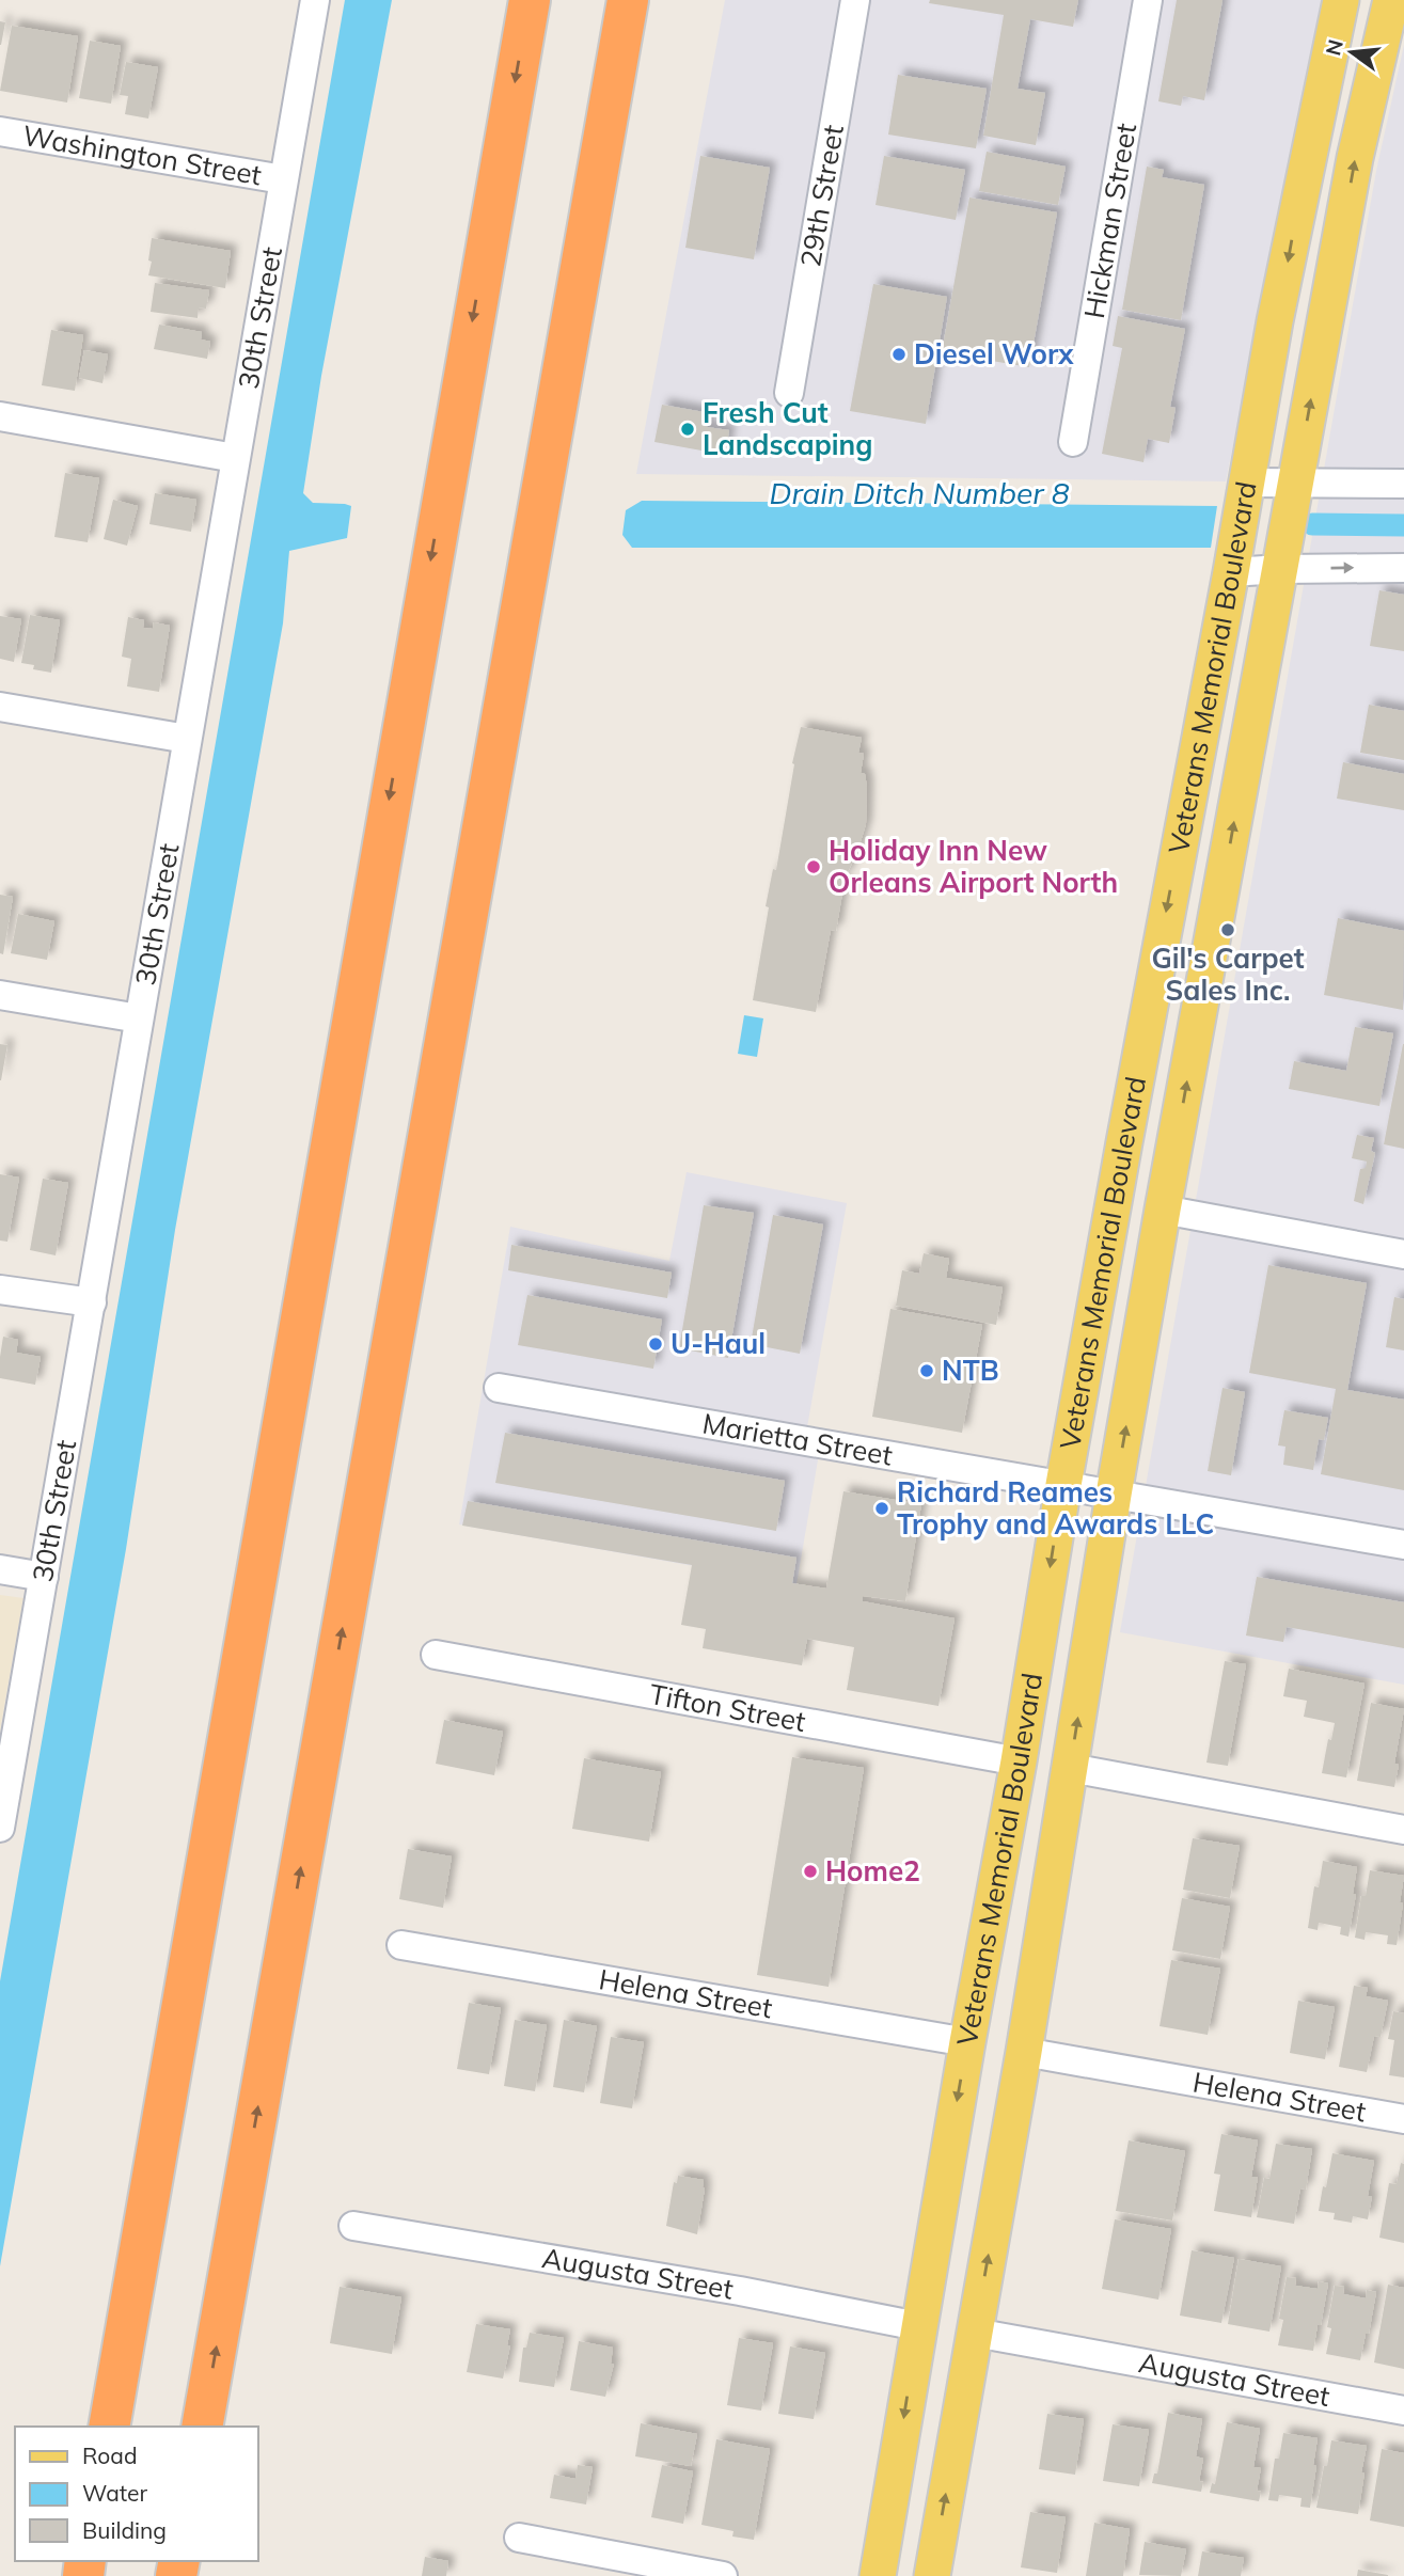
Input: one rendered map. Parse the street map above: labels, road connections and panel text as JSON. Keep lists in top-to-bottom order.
{
  "streets": {
    "main road": ["Veterans Memorial Boulevard"],
    "street": [
      "Washington Street",
      "29th Street",
      "Hickman Street",
      "30th Street",
      "Marietta Street",
      "Tifton Street",
      "Helena Street",
      "Augusta Street"
    ]
  },
  "crossings": [
    ["Washington Street", "30th Street"],
    ["Veterans Memorial Boulevard", "Marietta Street"],
    ["Veterans Memorial Boulevard", "Tifton Street"],
    ["Veterans Memorial Boulevard", "Helena Street"],
    ["Veterans Memorial Boulevard", "Augusta Street"]
  ],
  "water": ["Drain Ditch Number 8"],
  "places": [
    "Diesel Worx",
    "Fresh Cut Landscaping",
    "Holiday Inn New Orleans Airport North",
    "Gil's Carpet Sales Inc.",
    "U-Haul",
    "NTB",
    "Richard Reames Trophy and Awards LLC",
    "Home2"
  ],
  "legend": ["Road", "Water", "Building"],
  "north": "left"
}
